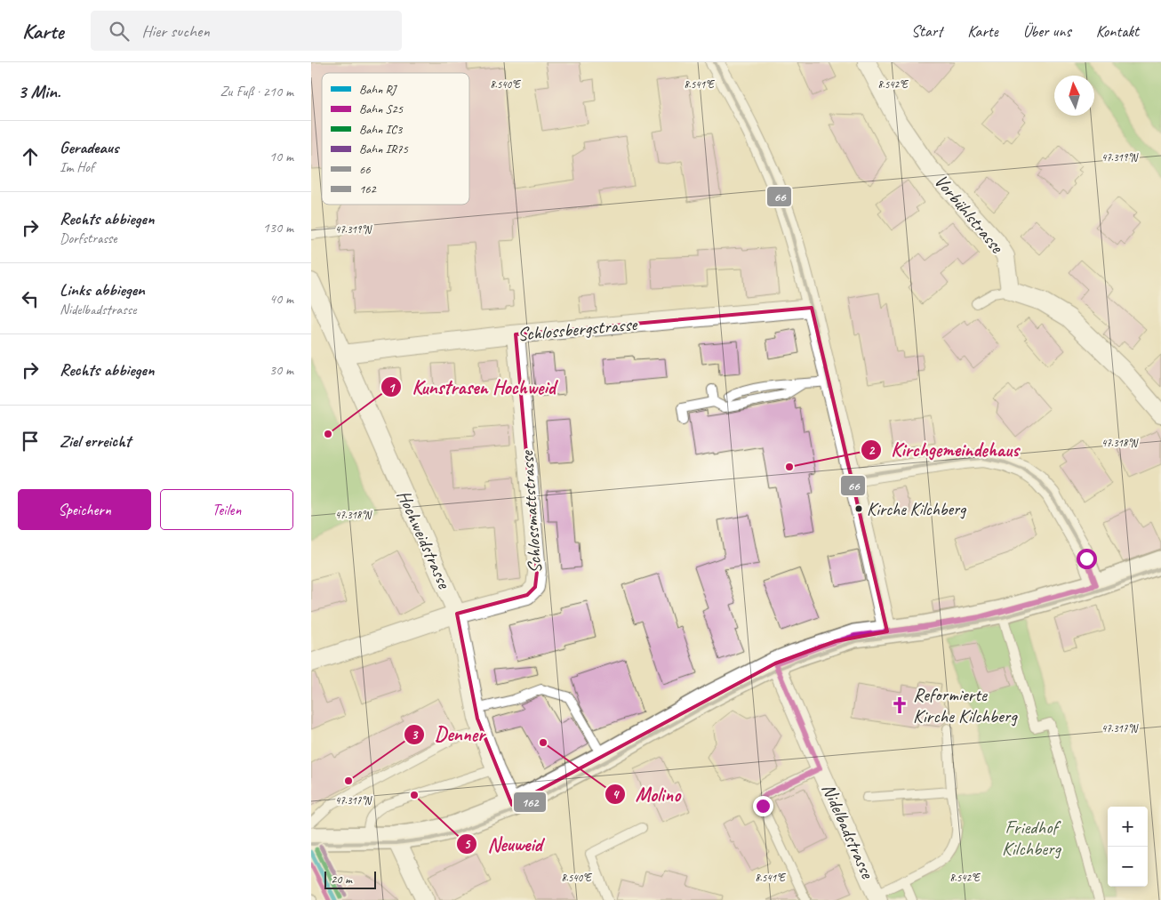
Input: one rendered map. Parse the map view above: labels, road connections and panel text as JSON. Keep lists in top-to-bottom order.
{
  "streets": {
    "street": [
      "Vorbühlstrasse",
      "Schlossbergstrasse",
      "Schlossmattstrasse",
      "Hochweidstrasse",
      "Nidelbadstrasse"
    ]
  },
  "crossings": [
    ["Schlossbergstrasse", "Schlossmattstrasse"],
    ["Schlossbergstrasse", "Hochweidstrasse"],
    ["Schlossmattstrasse", "Hochweidstrasse"]
  ],
  "parks": ["Friedhof Kilchberg"],
  "places": {
    "other": [
      "Kunstrasen Hochweid",
      "Kirchgemeindehaus",
      "Kirche Kilchberg",
      "Molino",
      "Denner",
      "Neuweid"
    ],
    "church": ["Reformierte Kirche Kilchberg"]
  },
  "lines": [
    "transit line 66",
    "transit line 162",
    "rail line IR75",
    "rail line IC3",
    "rail line RJ",
    "rail line S25"
  ],
  "legend": [
    "Bahn RJ",
    "Bahn S25",
    "Bahn IC3",
    "Bahn IR75",
    "66",
    "162"
  ],
  "scale_bar": "20 m",
  "north": "top",
  "page": {
    "header": "Karte",
    "search": "Hier suchen",
    "nav": [
      "Start",
      "Karte",
      "Über uns",
      "Kontakt"
    ],
    "heading": ["3 Min.", "Zu Fuß · 210 m"],
    "list": [
      ["Geradeaus", "Im Hof", "10 m"],
      ["Rechts abbiegen", "Dorfstrasse", "130 m"],
      ["Links abbiegen", "Nidelbadstrasse", "40 m"],
      ["Rechts abbiegen", "30 m"],
      "Ziel erreicht"
    ],
    "buttons": ["Speichern", "Teilen"],
    "map_buttons": ["+", "−"],
    "scale": "20 m"
  },
  "coordinates": [
    "8.540°E",
    "8.541°E",
    "8.542°E",
    "47.319°N",
    "47.318°N",
    "47.317°N"
  ]
}
